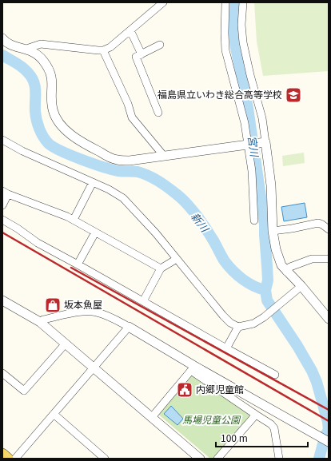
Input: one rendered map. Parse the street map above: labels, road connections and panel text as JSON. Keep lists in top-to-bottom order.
{
  "water": ["宮川", "新川"],
  "parks": ["馬場児童公園"],
  "places": {
    "school or university": ["福島県立いわき総合高等学校"],
    "shop": ["坂本魚屋"],
    "public building": ["内郷児童館"]
  },
  "scale_bar": "100 m"
}
